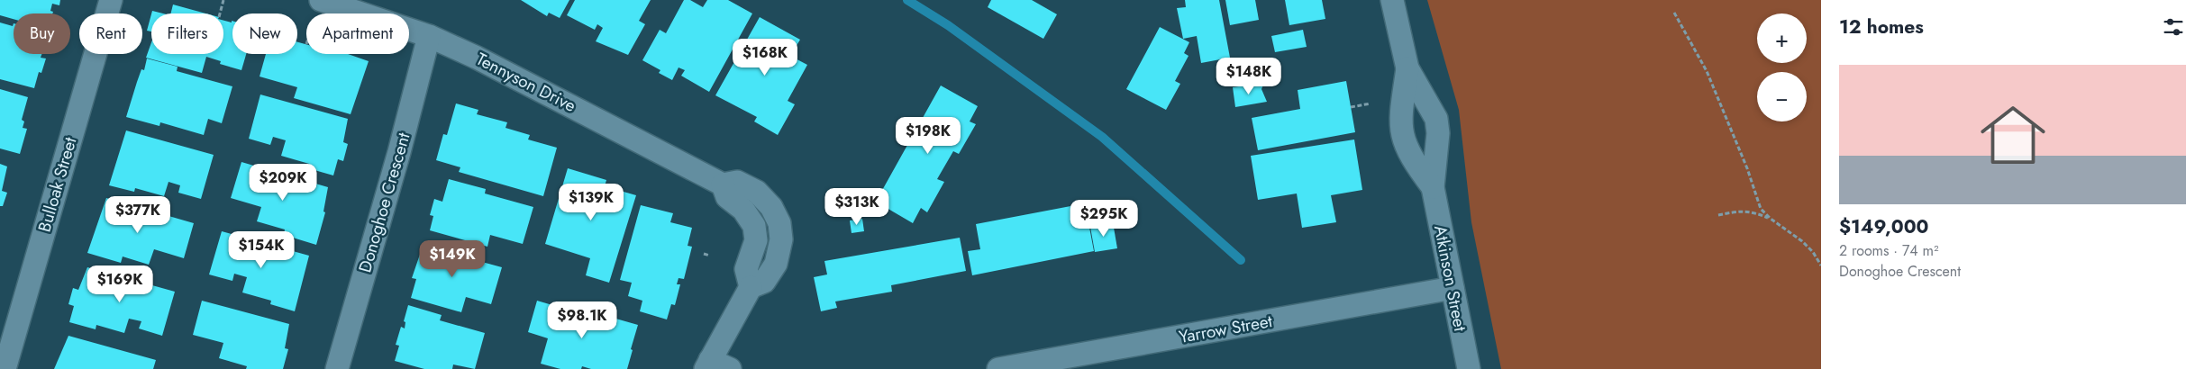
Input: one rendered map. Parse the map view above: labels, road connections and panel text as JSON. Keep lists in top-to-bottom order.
{
  "streets": {
    "street": [
      "Tennyson Drive",
      "Bulloak Street",
      "Donoghoe Crescent",
      "Atkinson Street",
      "Yarrow Street"
    ]
  },
  "crossings": [
    ["Tennyson Drive", "Donoghoe Crescent"],
    ["Atkinson Street", "Yarrow Street"]
  ],
  "page": {
    "heading": "12 homes",
    "map_buttons": ["+", "−"],
    "chip": [
      "Buy",
      "Rent",
      "Filters",
      "New",
      "Apartment"
    ],
    "price": [
      "$168K",
      "$148K",
      "$198K",
      "$209K",
      "$139K",
      "$313K",
      "$377K",
      "$295K",
      "$154K",
      "$149K",
      "$169K",
      "$98.1K"
    ],
    "list": [
      {
        "name": "$149,000",
        "note": "2 rooms · 74 m² · Donoghoe Crescent"
      }
    ]
  }
}
